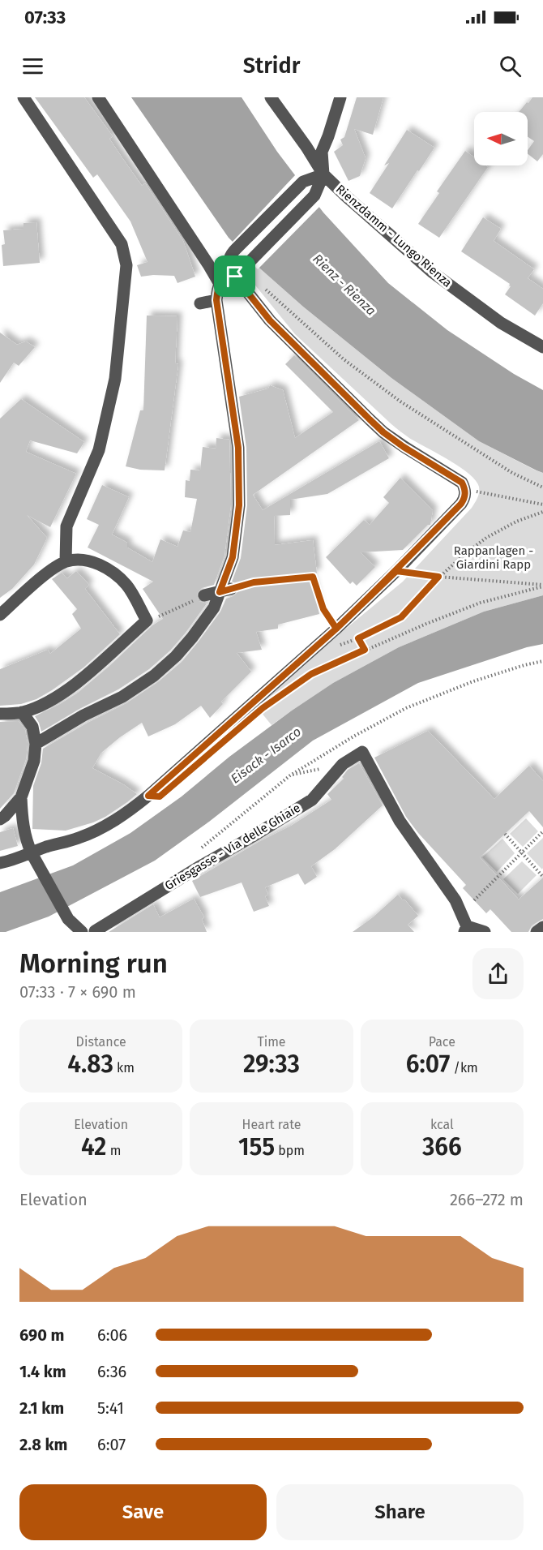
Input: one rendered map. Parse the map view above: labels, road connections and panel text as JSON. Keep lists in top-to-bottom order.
{
  "streets": {
    "street": ["Rienzdamm - Lungo Rienza", "Griesgasse - Via delle Ghiaie"]
  },
  "water": ["Rienz - Rienza", "Eisack - Isarco"],
  "parks": ["Rappanlagen - Giardini Rapp"],
  "north": "left",
  "page": {
    "status": "07:33",
    "header": "Stridr",
    "heading": ["Morning run", "07:33 · 7 × 690 m"],
    "stats": [
      ["Distance", "4.83 km"],
      ["Time", "29:33"],
      ["Pace", "6:07 /km"],
      ["Elevation", "42 m"],
      ["Heart rate", "155 bpm"],
      ["kcal", "366"]
    ],
    "chart": ["Elevation", "266–272 m"],
    "list": [
      {
        "name": "690 m",
        "note": "6:06"
      },
      {
        "name": "1.4 km",
        "note": "6:36"
      },
      {
        "name": "2.1 km",
        "note": "5:41"
      },
      {
        "name": "2.8 km",
        "note": "6:07"
      }
    ],
    "buttons": ["Save", "Share"]
  }
}
